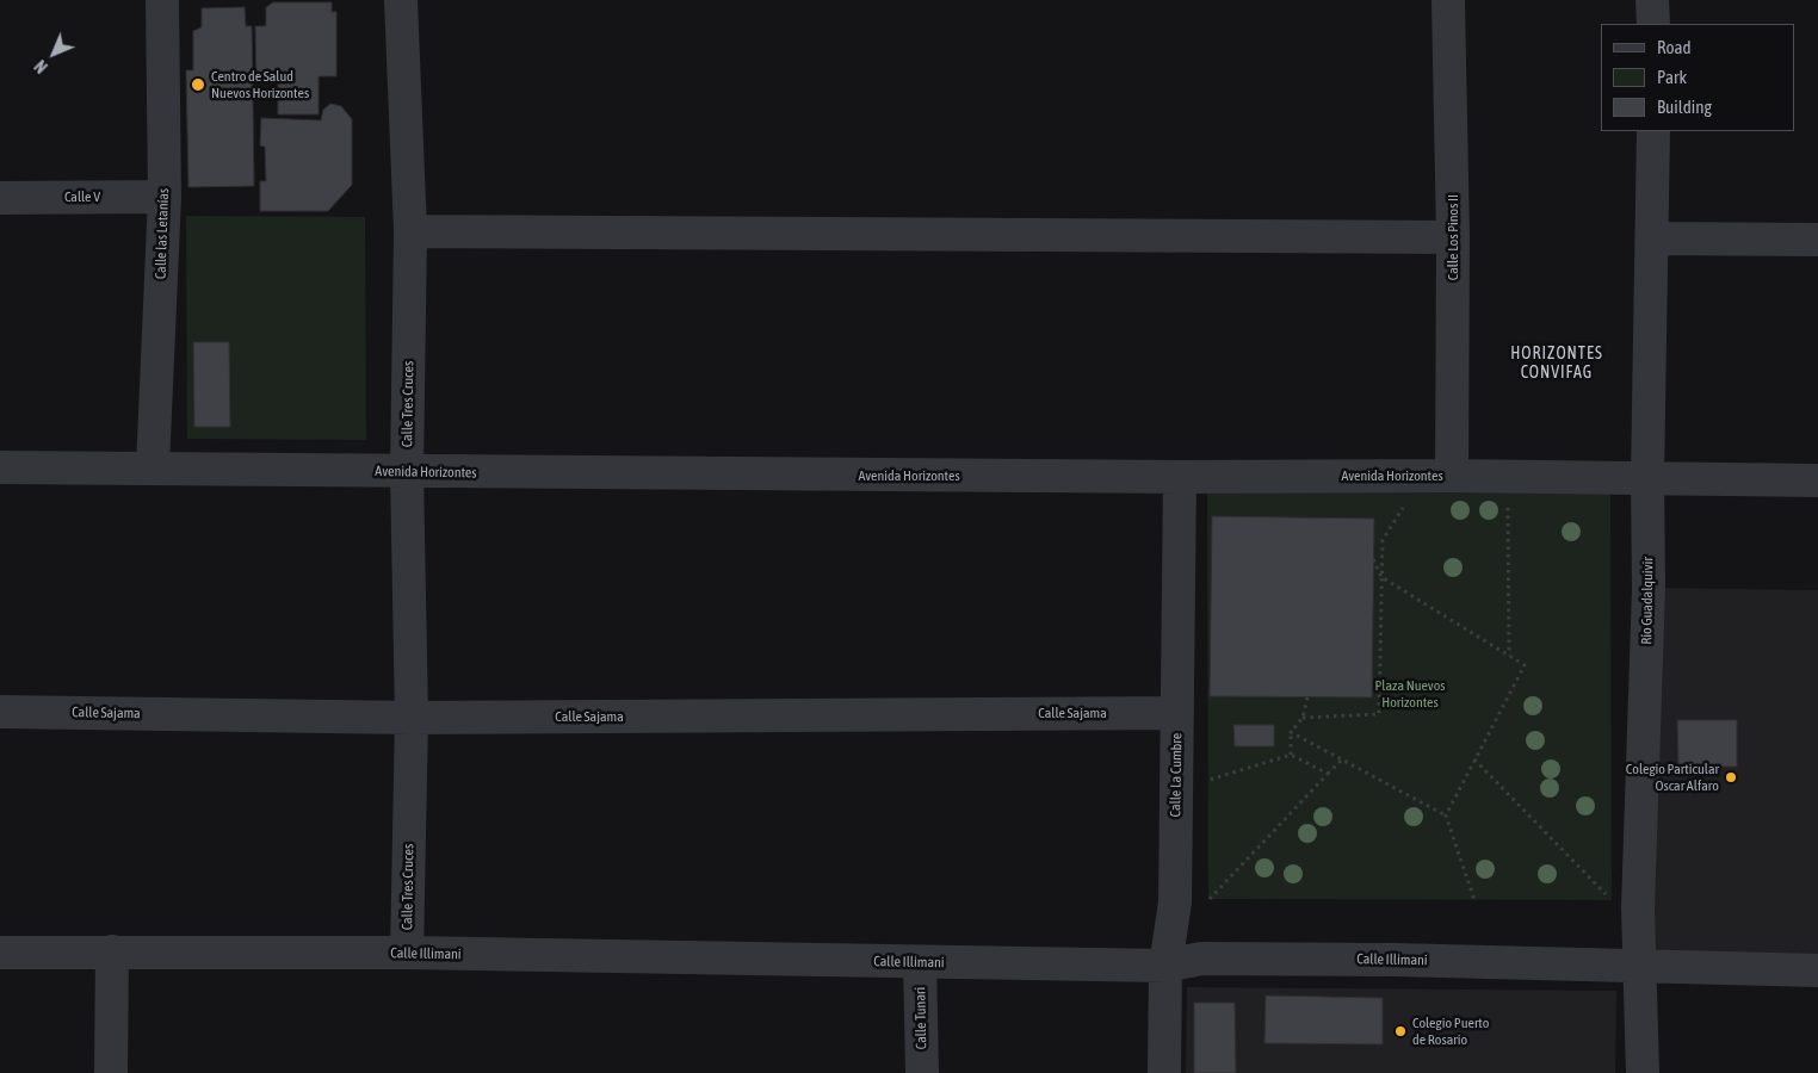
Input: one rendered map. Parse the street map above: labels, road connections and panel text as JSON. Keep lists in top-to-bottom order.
{
  "streets": {
    "street": [
      "Calle V",
      "Calle las Letanías",
      "Calle Los Pinos II",
      "Calle Tres Cruces",
      "Avenida Horizontes",
      "Río Guadalquivir",
      "Calle Sajama",
      "Calle La Cumbre",
      "Calle Illimani",
      "Calle Tunari"
    ]
  },
  "crossings": [
    ["Calle V", "Calle las Letanías"],
    ["Calle las Letanías", "Avenida Horizontes"],
    ["Calle Los Pinos II", "Avenida Horizontes"],
    ["Calle Tres Cruces", "Avenida Horizontes"],
    ["Calle Tres Cruces", "Calle Sajama"],
    ["Calle Tres Cruces", "Calle Illimani"],
    ["Avenida Horizontes", "Río Guadalquivir"],
    ["Avenida Horizontes", "Calle La Cumbre"],
    ["Río Guadalquivir", "Calle Illimani"],
    ["Calle Sajama", "Calle La Cumbre"],
    ["Calle La Cumbre", "Calle Illimani"],
    ["Calle Illimani", "Calle Tunari"]
  ],
  "districts": ["HORIZONTES CONVIFAG"],
  "parks": ["Plaza Nuevos Horizontes"],
  "places": ["Centro de Salud Nuevos Horizontes", "Colegio Particular Oscar Alfaro", "Colegio Puerto de Rosario"],
  "legend": ["Road", "Park", "Building"],
  "north": "bottom left"
}
